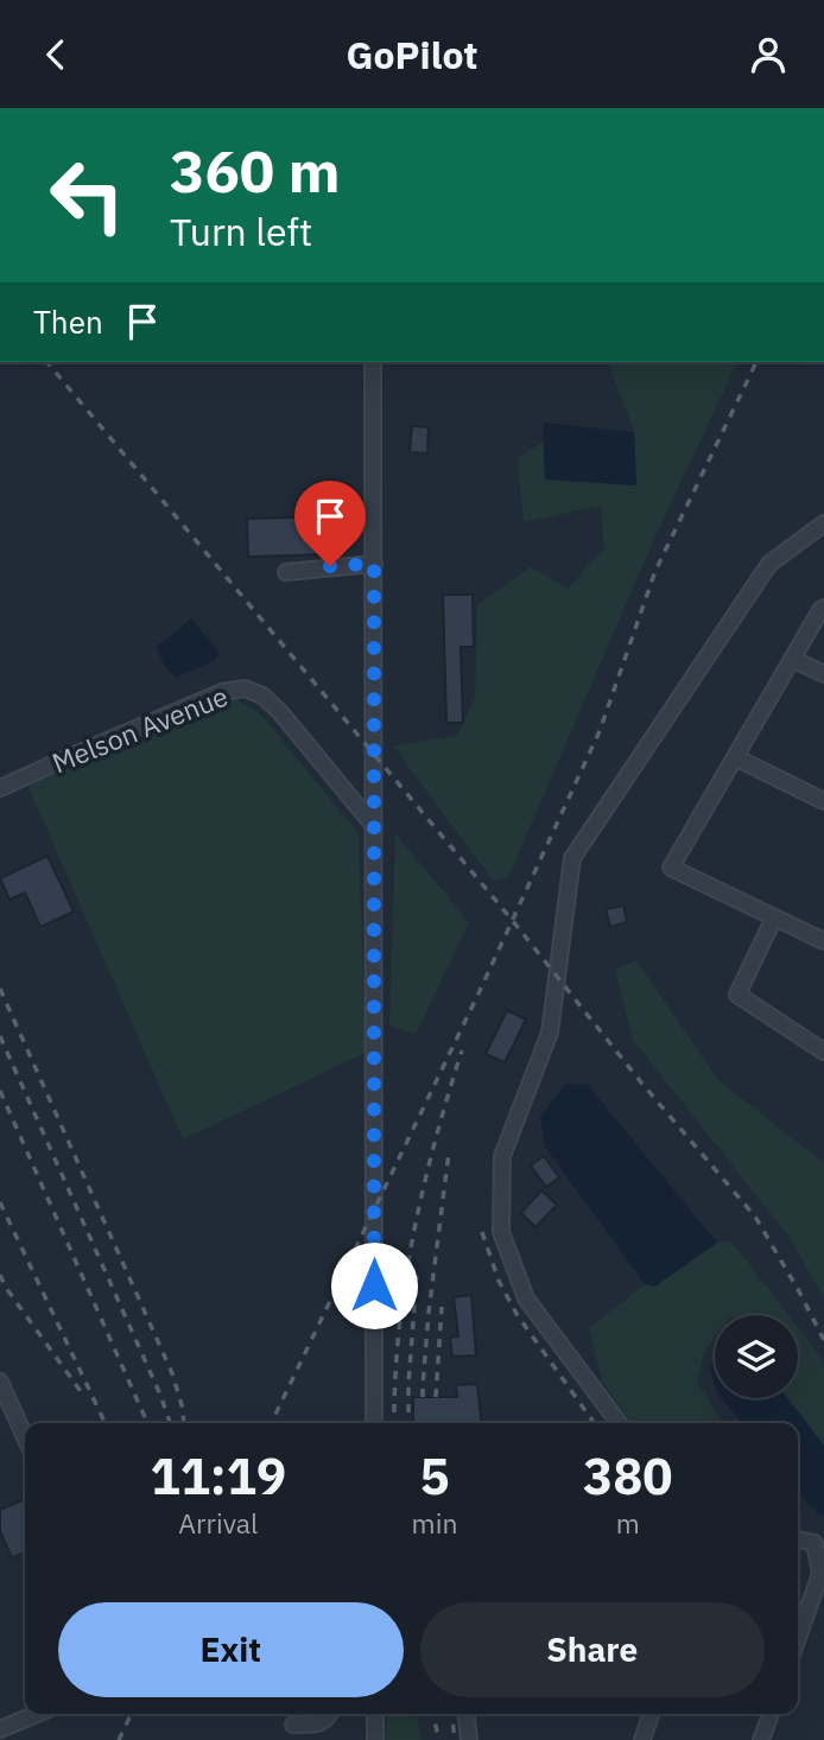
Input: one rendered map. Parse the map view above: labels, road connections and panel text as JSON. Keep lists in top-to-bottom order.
{
  "streets": {
    "street": ["Melson Avenue"]
  },
  "page": {
    "header": "GoPilot",
    "turn": ["360 m", "Turn left"],
    "then": "Then",
    "eta": [
      "11:19",
      "Arrival",
      "5",
      "min",
      "380",
      "m"
    ],
    "buttons": ["Exit", "Share"]
  }
}
